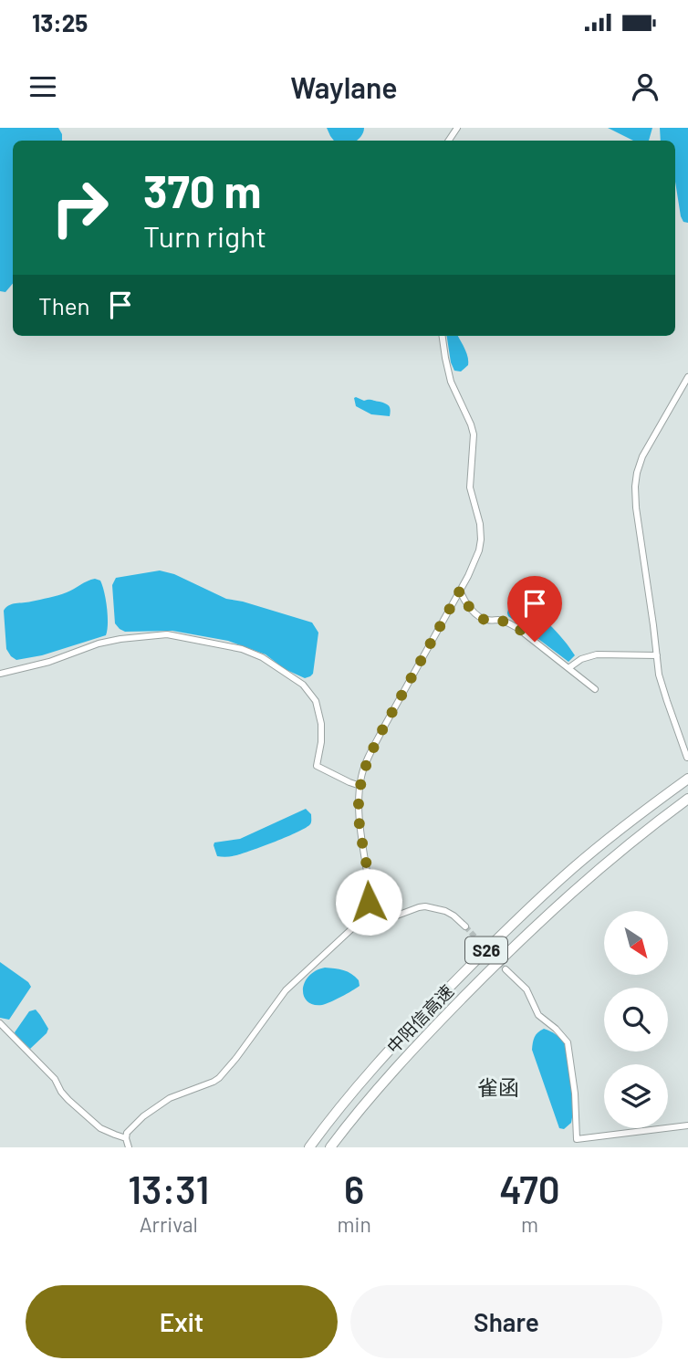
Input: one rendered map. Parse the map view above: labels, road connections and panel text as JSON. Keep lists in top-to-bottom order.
{
  "streets": {
    "highway": ["S26", "中阳信高速"]
  },
  "districts": ["雀函"],
  "north": "bottom right",
  "page": {
    "status": "13:25",
    "header": "Waylane",
    "turn": ["370 m", "Turn right"],
    "then": "Then",
    "eta": [
      "13:31",
      "Arrival",
      "6",
      "min",
      "470",
      "m"
    ],
    "buttons": ["Exit", "Share"]
  }
}
